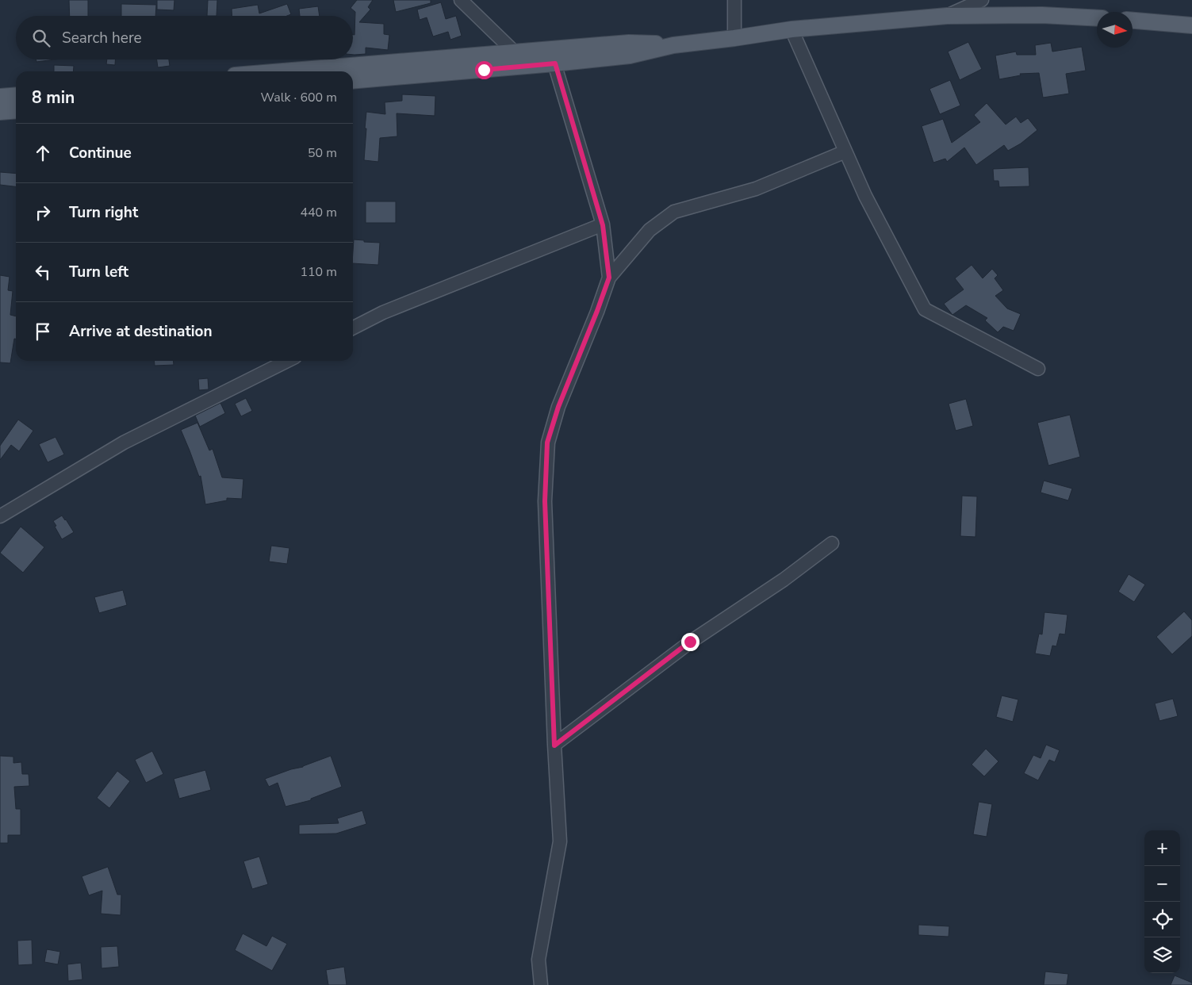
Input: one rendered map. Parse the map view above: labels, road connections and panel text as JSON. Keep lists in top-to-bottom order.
{
  "north": "right",
  "page": {
    "search": "Search here",
    "heading": ["8 min", "Walk · 600 m"],
    "list": [
      ["Continue", "50 m"],
      ["Turn right", "440 m"],
      ["Turn left", "110 m"],
      "Arrive at destination"
    ],
    "map_buttons": ["+", "−"]
  }
}
